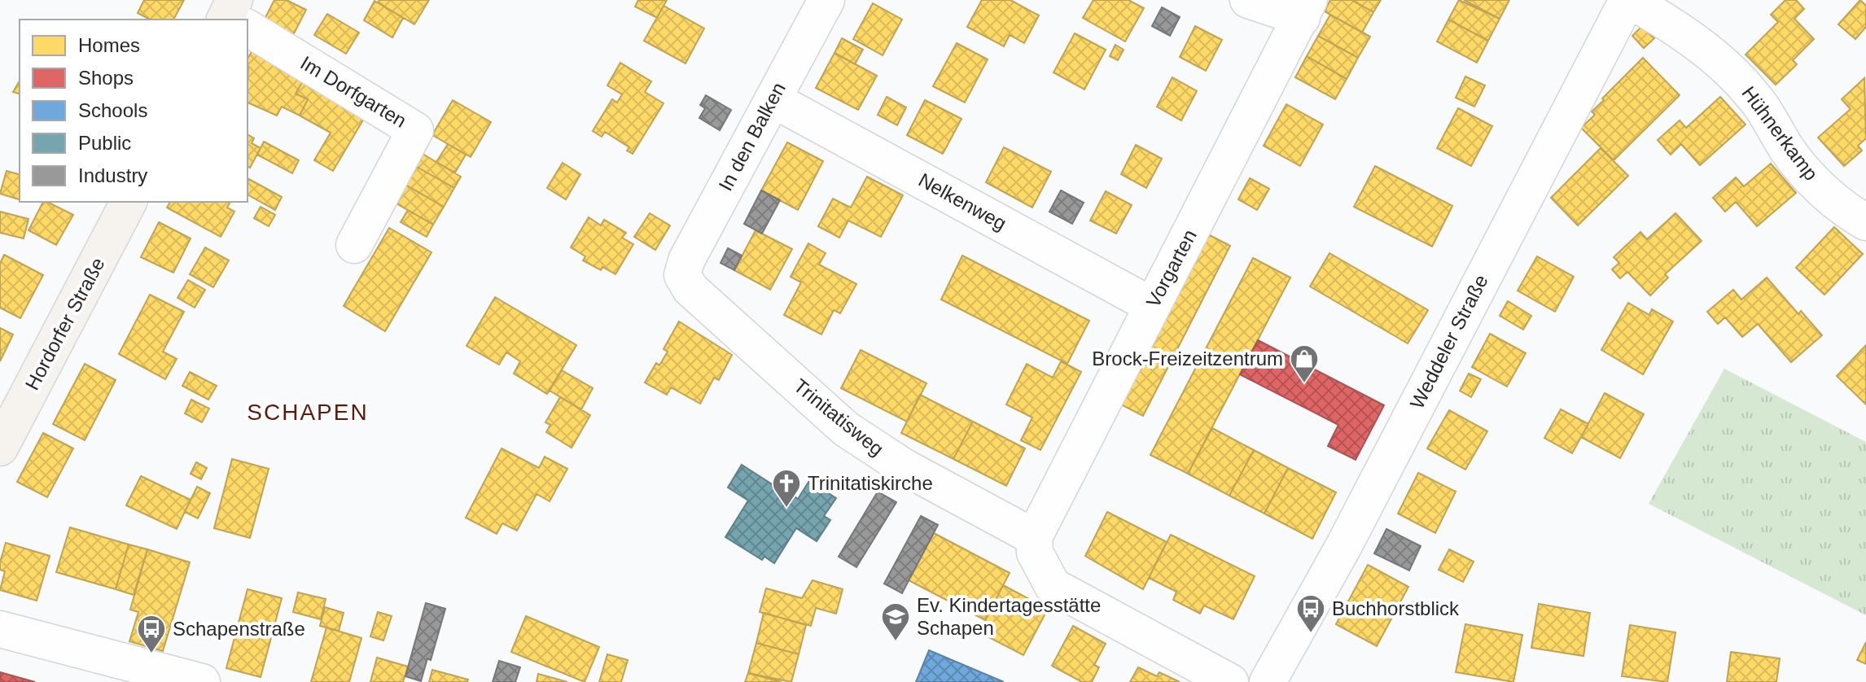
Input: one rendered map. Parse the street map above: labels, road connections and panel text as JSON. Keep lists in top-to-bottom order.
{
  "streets": {
    "main road": ["Hordorfer Straße"],
    "street": [
      "Im Dorfgarten",
      "Hühnerkamp",
      "In den Balken",
      "Nelkenweg",
      "Vorgarten",
      "Weddeler Straße",
      "Trinitatisweg"
    ]
  },
  "crossings": [
    ["Hühnerkamp", "Weddeler Straße"],
    ["In den Balken", "Nelkenweg"],
    ["In den Balken", "Trinitatisweg"],
    ["Nelkenweg", "Vorgarten"],
    ["Vorgarten", "Trinitatisweg"]
  ],
  "districts": ["SCHAPEN"],
  "places": {
    "shop": ["Brock-Freizeitzentrum"],
    "church": ["Trinitatiskirche"],
    "bus stop": ["Buchhorstblick", "Schapenstraße"],
    "school or university": ["Ev. Kindertagesstätte Schapen"]
  },
  "legend": [
    "Homes",
    "Shops",
    "Schools",
    "Public",
    "Industry"
  ]
}
